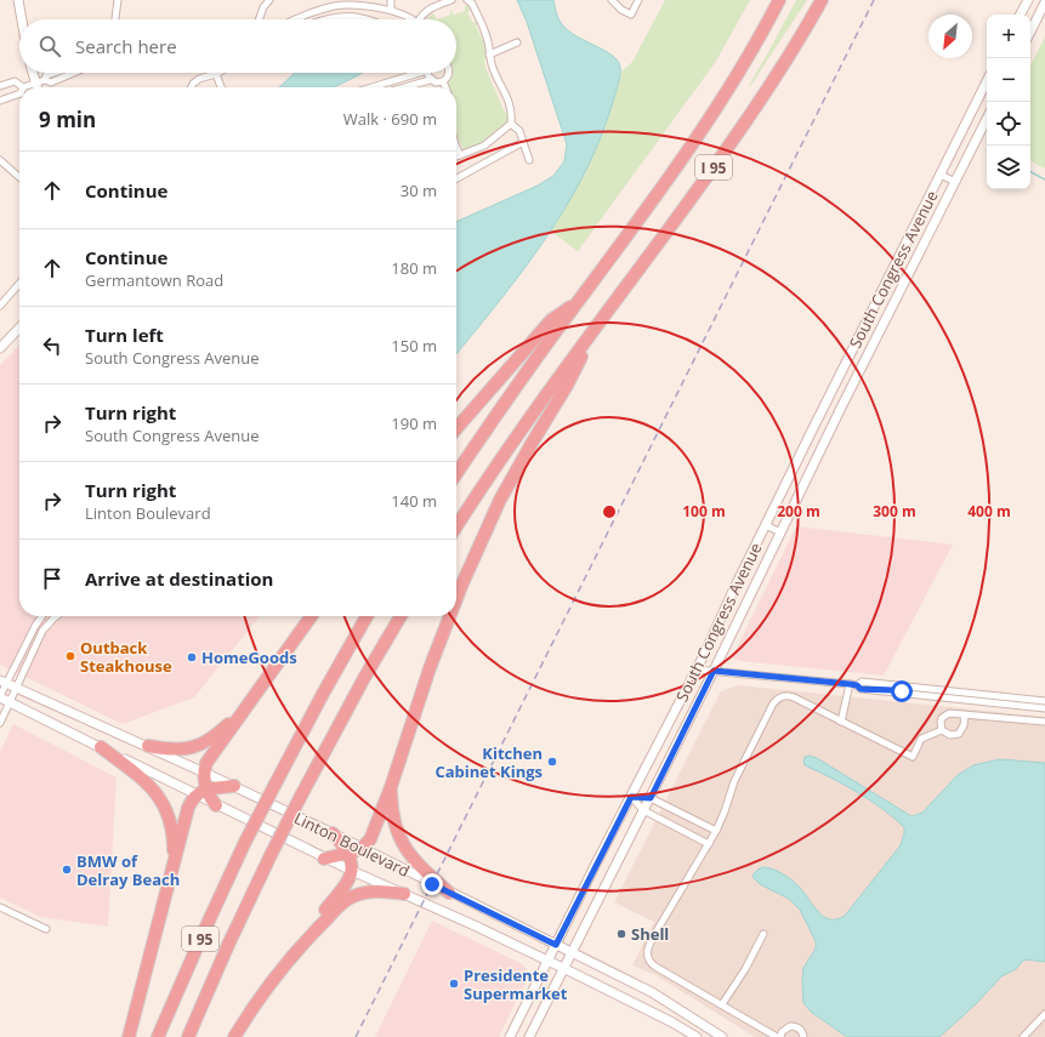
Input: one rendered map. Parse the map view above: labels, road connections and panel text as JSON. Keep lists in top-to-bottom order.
{
  "streets": {
    "highway": ["I 95"],
    "main road": ["South Congress Avenue", "Linton Boulevard"]
  },
  "crossings": [
    ["South Congress Avenue", "Linton Boulevard"]
  ],
  "places": [
    "Outback Steakhouse",
    "HomeGoods",
    "Kitchen Cabinet Kings",
    "BMW of Delray Beach",
    "Shell",
    "Presidente Supermarket"
  ],
  "north": "bottom left",
  "page": {
    "map_buttons": ["+", "−"],
    "search": "Search here",
    "heading": ["9 min", "Walk · 690 m"],
    "list": [
      ["Continue", "30 m"],
      ["Continue", "Germantown Road", "180 m"],
      ["Turn left", "South Congress Avenue", "150 m"],
      ["Turn right", "South Congress Avenue", "190 m"],
      ["Turn right", "Linton Boulevard", "140 m"],
      "Arrive at destination"
    ]
  },
  "rings": [
    "100 m",
    "200 m",
    "300 m",
    "400 m"
  ]
}
